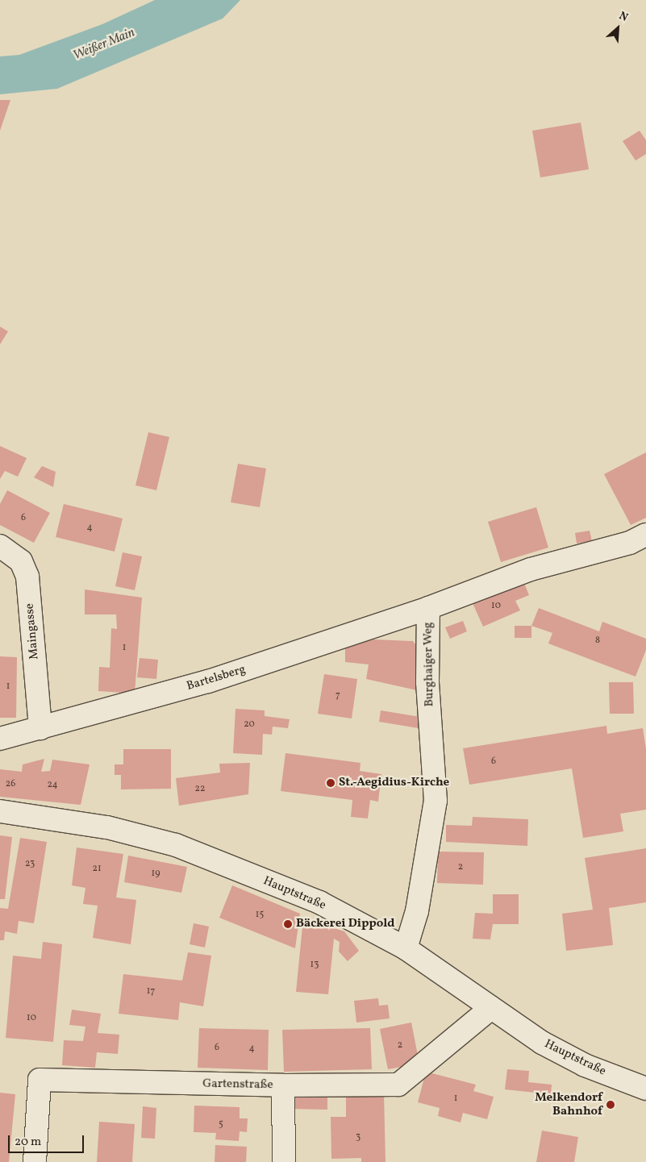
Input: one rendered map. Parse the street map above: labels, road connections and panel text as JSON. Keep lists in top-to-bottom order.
{
  "streets": {
    "street": [
      "Maingasse",
      "Burghaiger Weg",
      "Bartelsberg",
      "Hauptstraße",
      "Gartenstraße"
    ]
  },
  "crossings": [
    ["Maingasse", "Bartelsberg"],
    ["Burghaiger Weg", "Bartelsberg"],
    ["Burghaiger Weg", "Hauptstraße"],
    ["Hauptstraße", "Gartenstraße"]
  ],
  "water": ["Weißer Main"],
  "places": ["St.-Aegidius-Kirche", "Bäckerei Dippold", "Melkendorf Bahnhof"],
  "house_numbers": [
    "6",
    "4",
    "10",
    "8",
    "1",
    "1",
    "7",
    "20",
    "6",
    "26",
    "24",
    "22",
    "23",
    "2",
    "21",
    "19",
    "15",
    "13",
    "17",
    "10",
    "2",
    "6",
    "4",
    "1",
    "5",
    "3"
  ],
  "scale_bar": "20 m",
  "north": "top right"
}
